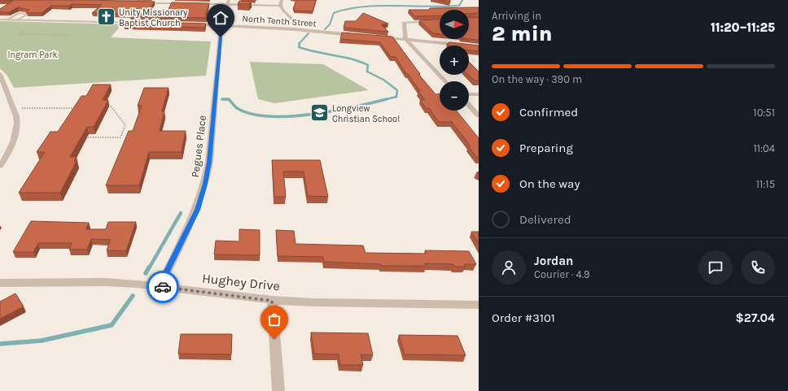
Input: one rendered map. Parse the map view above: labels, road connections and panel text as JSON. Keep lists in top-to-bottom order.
{
  "streets": {
    "street": ["North Tenth Street", "Pegues Place", "Hughey Drive"]
  },
  "crossings": [
    ["North Tenth Street", "Pegues Place"],
    ["Pegues Place", "Hughey Drive"]
  ],
  "parks": ["Ingram Park"],
  "places": {
    "church": ["Unity Missionary Baptist Church"],
    "school or university": ["Longview Christian School"]
  },
  "north": "right",
  "page": {
    "heading": ["2 min", "Arriving in", "11:20–11:25"],
    "panel": [
      "Jordan",
      "Courier · 4.9",
      "Order #3101",
      "$27.04"
    ],
    "map_buttons": ["+", "−"],
    "bar": "On the way · 390 m",
    "list": [
      ["Confirmed", "10:51"],
      ["Preparing", "11:04"],
      ["On the way", "11:15"],
      "Delivered"
    ]
  }
}
